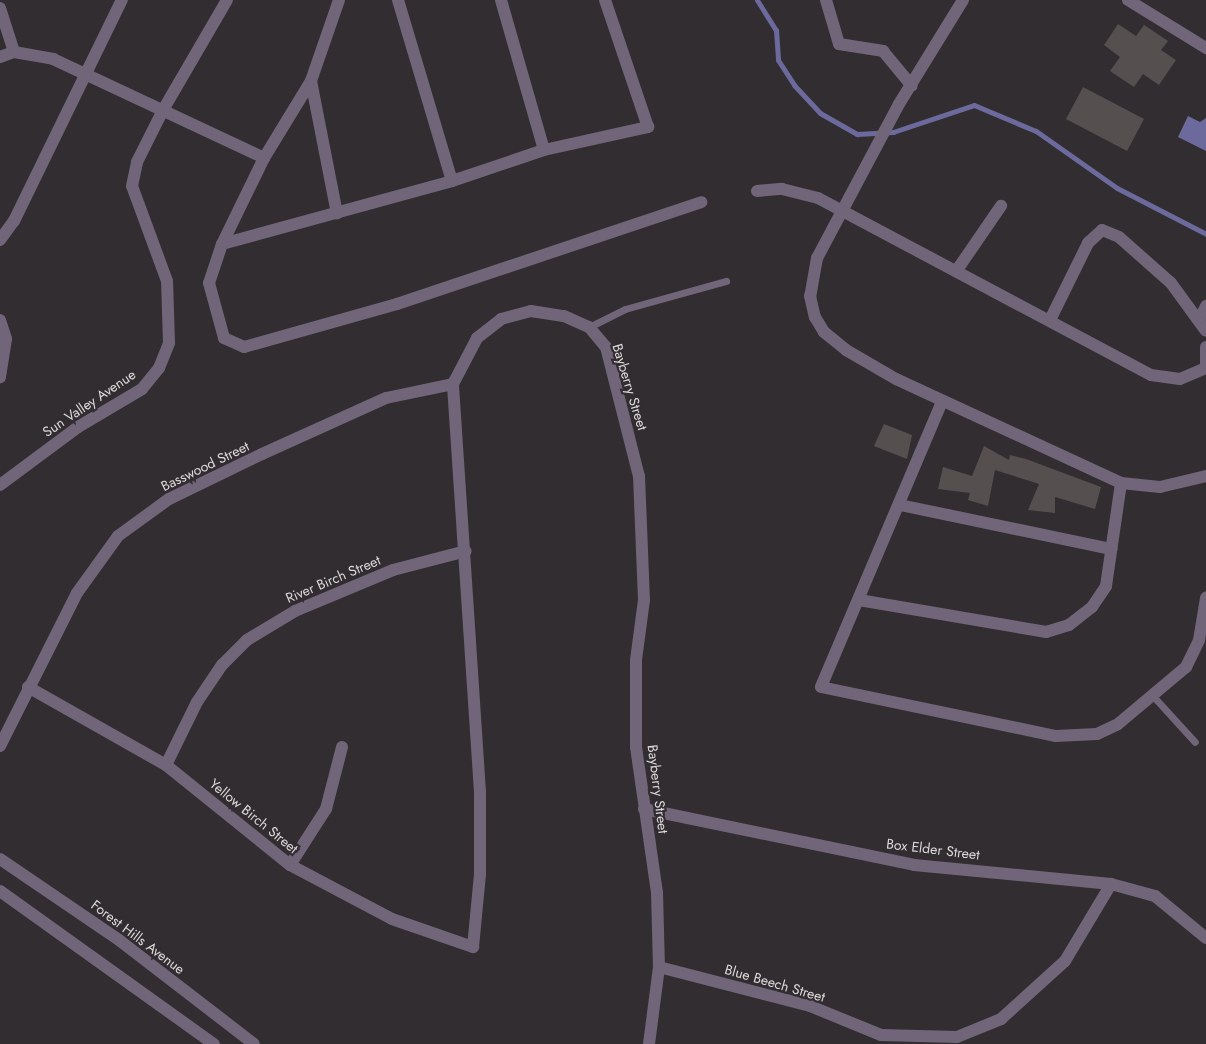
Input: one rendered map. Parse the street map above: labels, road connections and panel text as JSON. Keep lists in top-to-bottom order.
{
  "streets": {
    "street": [
      "Bayberry Street",
      "Sun Valley Avenue",
      "Basswood Street",
      "River Birch Street",
      "Yellow Birch Street",
      "Box Elder Street",
      "Forest Hills Avenue",
      "Blue Beech Street"
    ]
  },
  "crossings": [
    ["Bayberry Street", "Basswood Street"],
    ["Bayberry Street", "Box Elder Street"],
    ["Bayberry Street", "Blue Beech Street"],
    ["Basswood Street", "Yellow Birch Street"],
    ["River Birch Street", "Yellow Birch Street"],
    ["Box Elder Street", "Blue Beech Street"]
  ]
}
